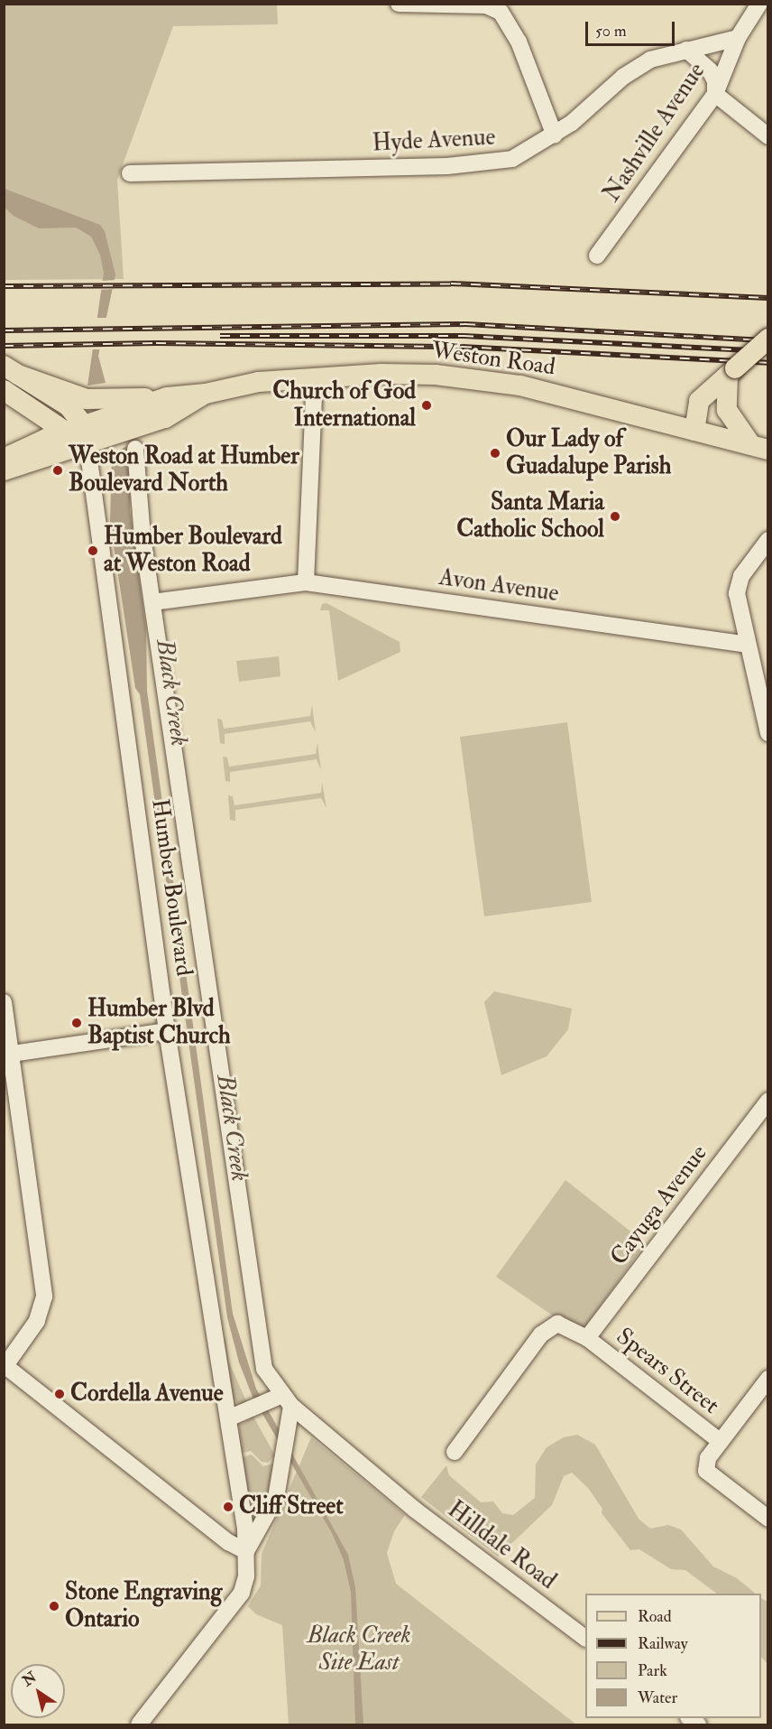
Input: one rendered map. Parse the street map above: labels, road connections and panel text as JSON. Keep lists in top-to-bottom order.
{
  "streets": {
    "main road": ["Weston Road"],
    "street": [
      "Nashville Avenue",
      "Hyde Avenue",
      "Avon Avenue",
      "Humber Boulevard",
      "Cayuga Avenue",
      "Spears Street",
      "Hilldale Road"
    ]
  },
  "crossings": [
    ["Nashville Avenue", "Hyde Avenue"],
    ["Weston Road", "Humber Boulevard"],
    ["Avon Avenue", "Humber Boulevard"],
    ["Humber Boulevard", "Hilldale Road"],
    ["Cayuga Avenue", "Spears Street"]
  ],
  "water": ["Black Creek"],
  "parks": ["Black Creek Site East"],
  "places": [
    "Church of God International",
    "Our Lady of Guadalupe Parish",
    "Weston Road at Humber Boulevard North",
    "Santa Maria Catholic School",
    "Humber Boulevard at Weston Road",
    "Humber Blvd Baptist Church",
    "Cordella Avenue",
    "Cliff Street",
    "Stone Engraving Ontario"
  ],
  "legend": [
    "Road",
    "Railway",
    "Park",
    "Water"
  ],
  "scale_bar": "50 m",
  "north": "top left"
}
